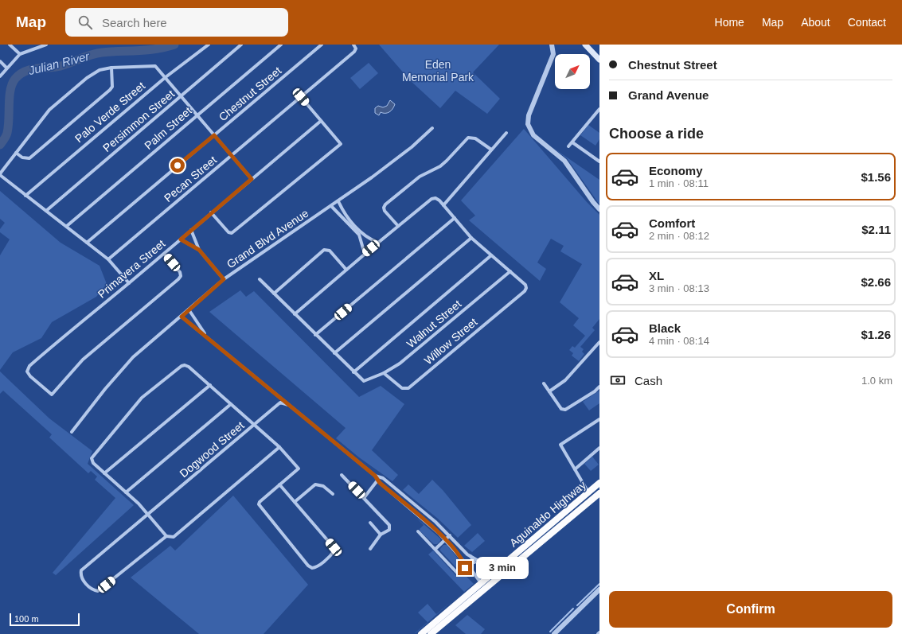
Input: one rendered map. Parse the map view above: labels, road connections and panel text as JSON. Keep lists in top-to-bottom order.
{
  "streets": {
    "highway": ["Aguinaldo Highway"],
    "street": [
      "Chestnut Street",
      "Palo Verde Street",
      "Persimmon Street",
      "Palm Street",
      "Pecan Street",
      "Grand Blvd Avenue",
      "Primavera Street",
      "Walnut Street",
      "Willow Street",
      "Dogwood Street"
    ]
  },
  "crossings": [
    ["Walnut Street", "Willow Street"]
  ],
  "water": ["Julian River"],
  "parks": ["Eden Memorial Park"],
  "scale_bar": "100 m",
  "north": "top right",
  "page": {
    "header": "Map",
    "search": "Search here",
    "nav": [
      "Home",
      "Map",
      "About",
      "Contact"
    ],
    "banner": ["Chestnut Street", "Grand Avenue"],
    "heading": "Choose a ride",
    "list": [
      {
        "name": "Economy",
        "note": "1 min · 08:11",
        "value": "$1.56"
      },
      {
        "name": "Comfort",
        "note": "2 min · 08:12",
        "value": "$2.11"
      },
      {
        "name": "XL",
        "note": "3 min · 08:13",
        "value": "$2.66"
      },
      {
        "name": "Black",
        "note": "4 min · 08:14",
        "value": "$1.26"
      }
    ],
    "pay": ["Cash", "1.0 km"],
    "bubble": "3 min",
    "buttons": "Confirm",
    "scale": "100 m"
  }
}
